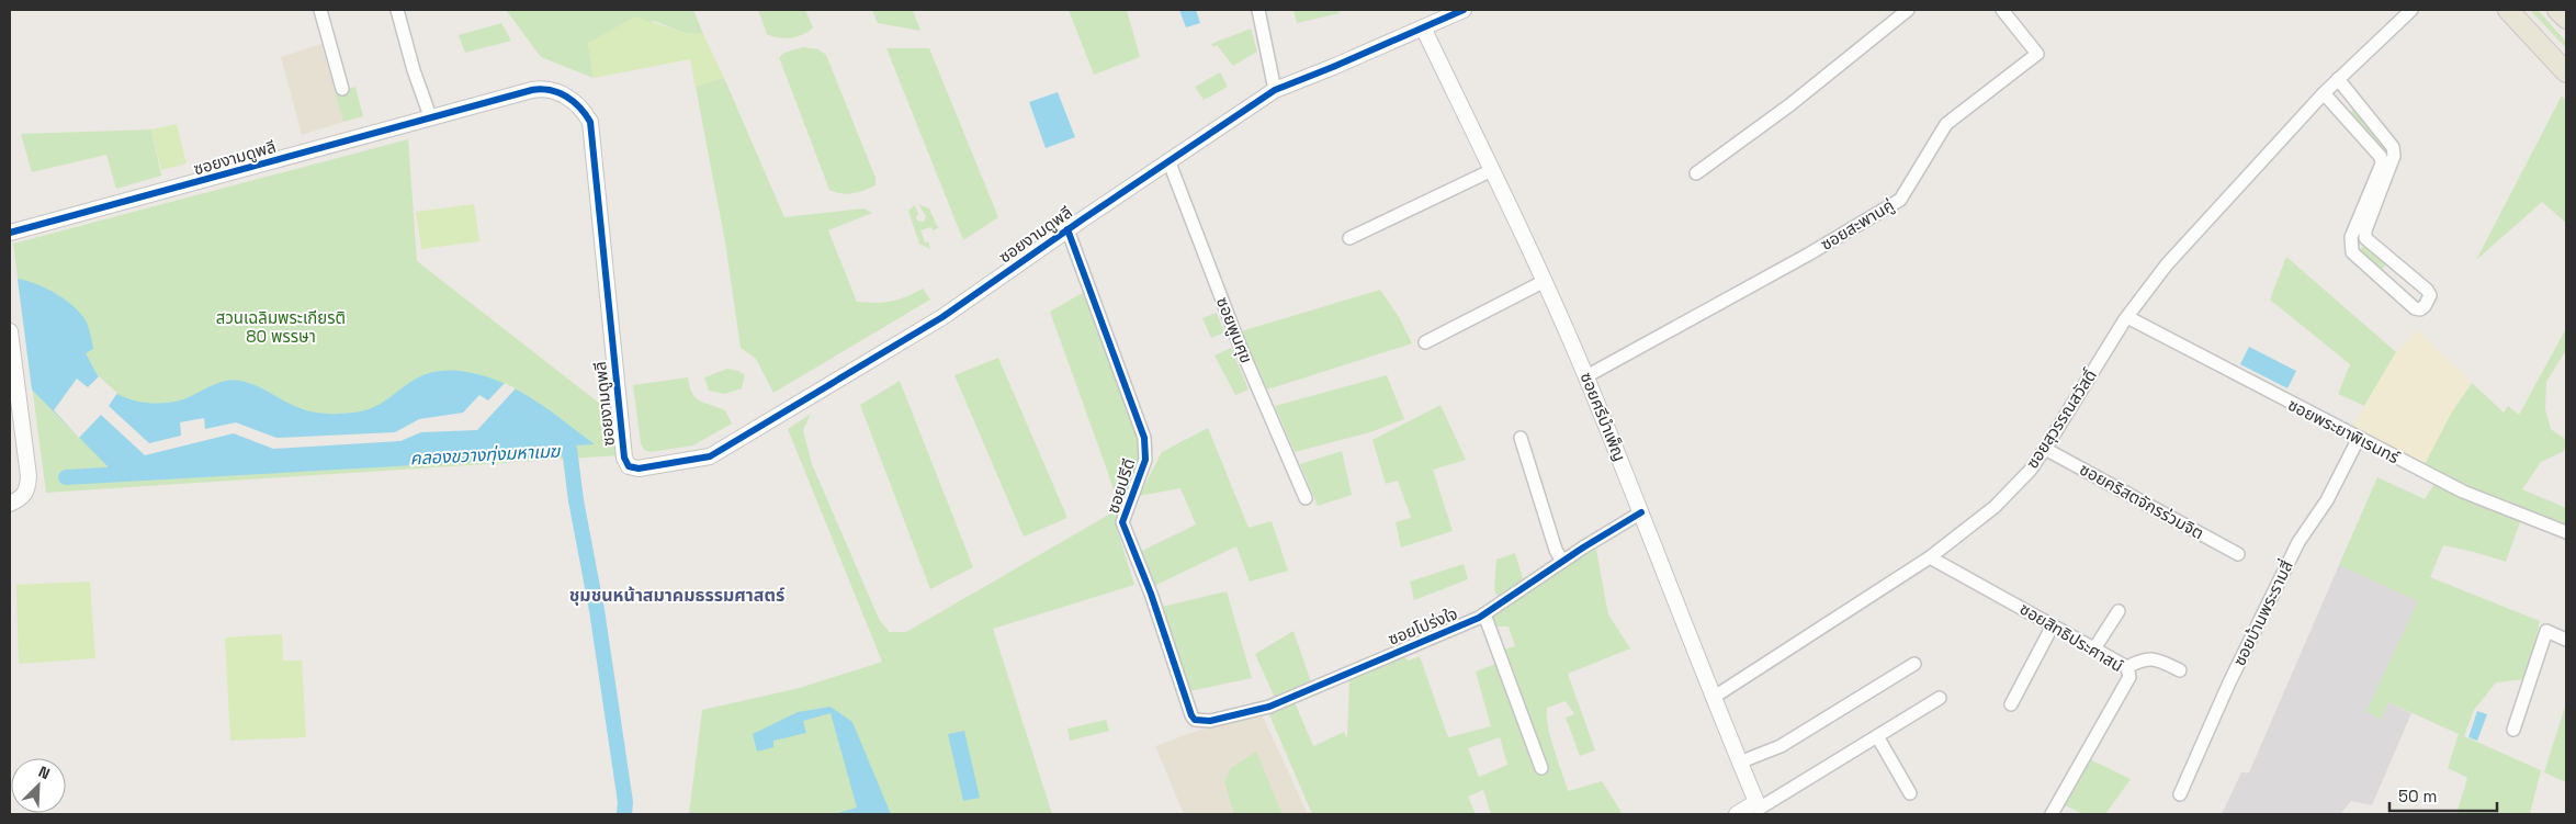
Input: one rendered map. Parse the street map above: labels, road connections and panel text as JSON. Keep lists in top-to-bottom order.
{
  "streets": {
    "street": [
      "ซอยงามดูพลี",
      "ซอยสะพานคู่",
      "ซอยพูนศุข",
      "ซอยศรีบำเพ็ญ",
      "ซอยสุวรรณสวัสดิ์",
      "ซอยพระยาพิเรนทร์",
      "ซอยปรีดี",
      "ซอยคริสตจักรร่วมจิต",
      "ซอยบ้านพระรามสี่",
      "ซอยโปร่งใจ",
      "ซอยสิทธิประศาสน์"
    ]
  },
  "crossings": [
    ["ซอยงามดูพลี", "ซอยพูนศุข"],
    ["ซอยงามดูพลี", "ซอยศรีบำเพ็ญ"],
    ["ซอยงามดูพลี", "ซอยปรีดี"],
    ["ซอยสะพานคู่", "ซอยศรีบำเพ็ญ"],
    ["ซอยศรีบำเพ็ญ", "ซอยสุวรรณสวัสดิ์"],
    ["ซอยศรีบำเพ็ญ", "ซอยโปร่งใจ"],
    ["ซอยสุวรรณสวัสดิ์", "ซอยพระยาพิเรนทร์"],
    ["ซอยสุวรรณสวัสดิ์", "ซอยคริสตจักรร่วมจิต"],
    ["ซอยสุวรรณสวัสดิ์", "ซอยสิทธิประศาสน์"],
    ["ซอยพระยาพิเรนทร์", "ซอยบ้านพระรามสี่"],
    ["ซอยปรีดี", "ซอยโปร่งใจ"]
  ],
  "districts": ["ชุมชนหน้าสมาคมธรรมศาสตร์"],
  "water": ["คลองขวางทุ่งมหาเมฆ"],
  "parks": ["สวนเฉลิมพระเกียรติ 80 พรรษา"],
  "scale_bar": "50 m",
  "north": "top right"
}
